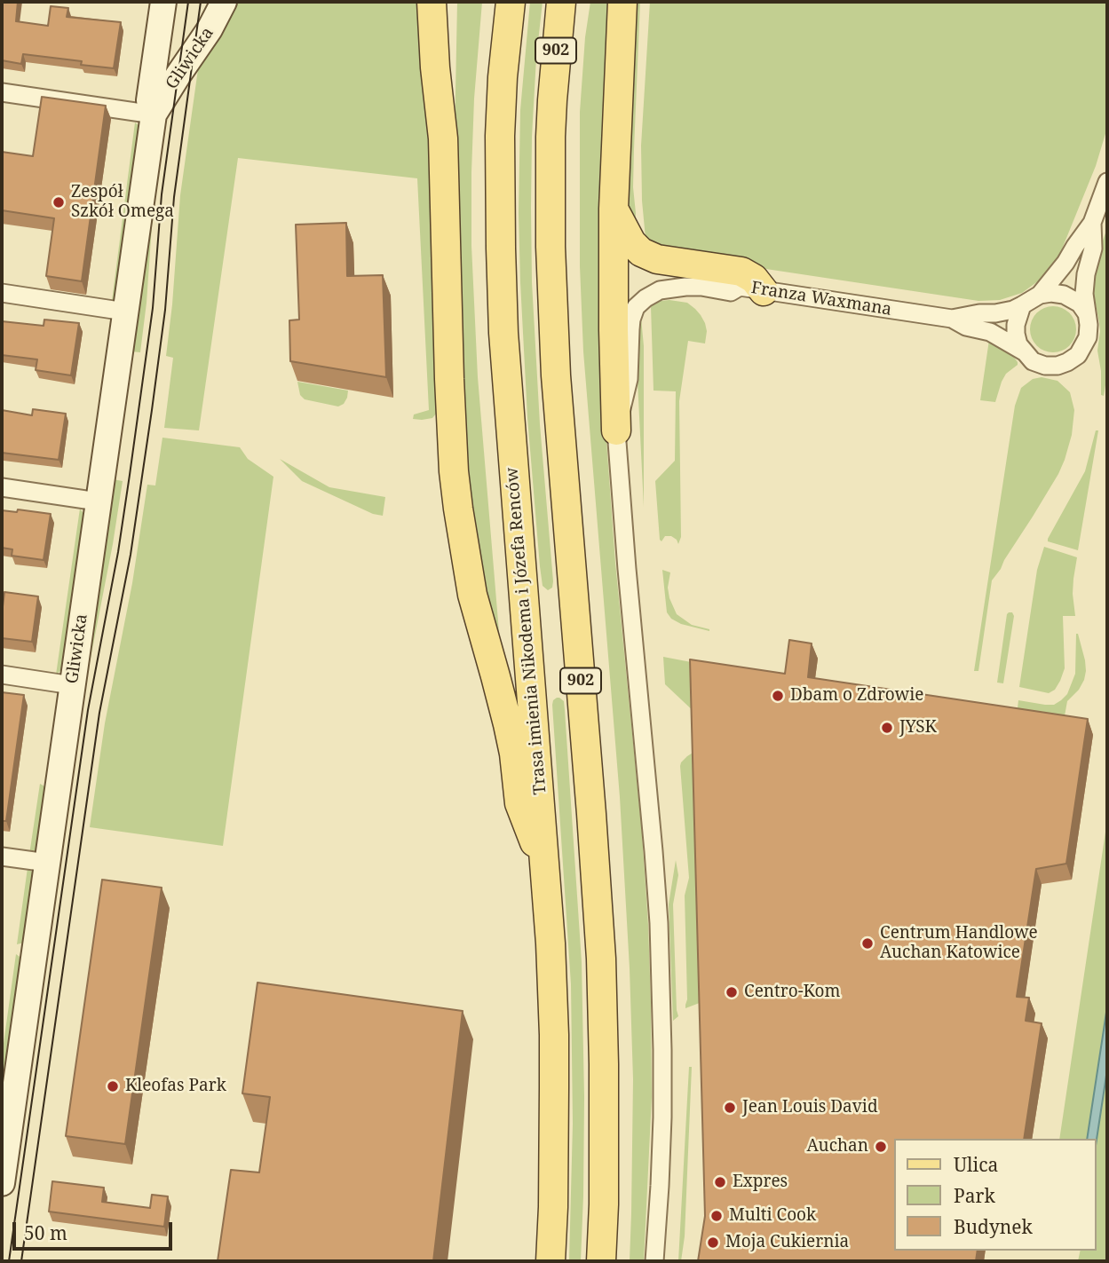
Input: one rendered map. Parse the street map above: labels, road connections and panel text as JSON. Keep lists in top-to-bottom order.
{
  "streets": {
    "main road": ["902", "Trasa imienia Nikodema i Józefa Renców"],
    "street": ["Gliwicka", "Franza Waxmana"]
  },
  "places": [
    "Zespół Szkół Omega",
    "Dbam o Zdrowie",
    "JYSK",
    "Centrum Handlowe Auchan Katowice",
    "Centro-Kom",
    "Kleofas Park",
    "Jean Louis David",
    "Auchan",
    "Expres",
    "Multi Cook",
    "Moja Cukiernia"
  ],
  "legend": ["Ulica", "Park", "Budynek"],
  "scale_bar": "50 m"
}
